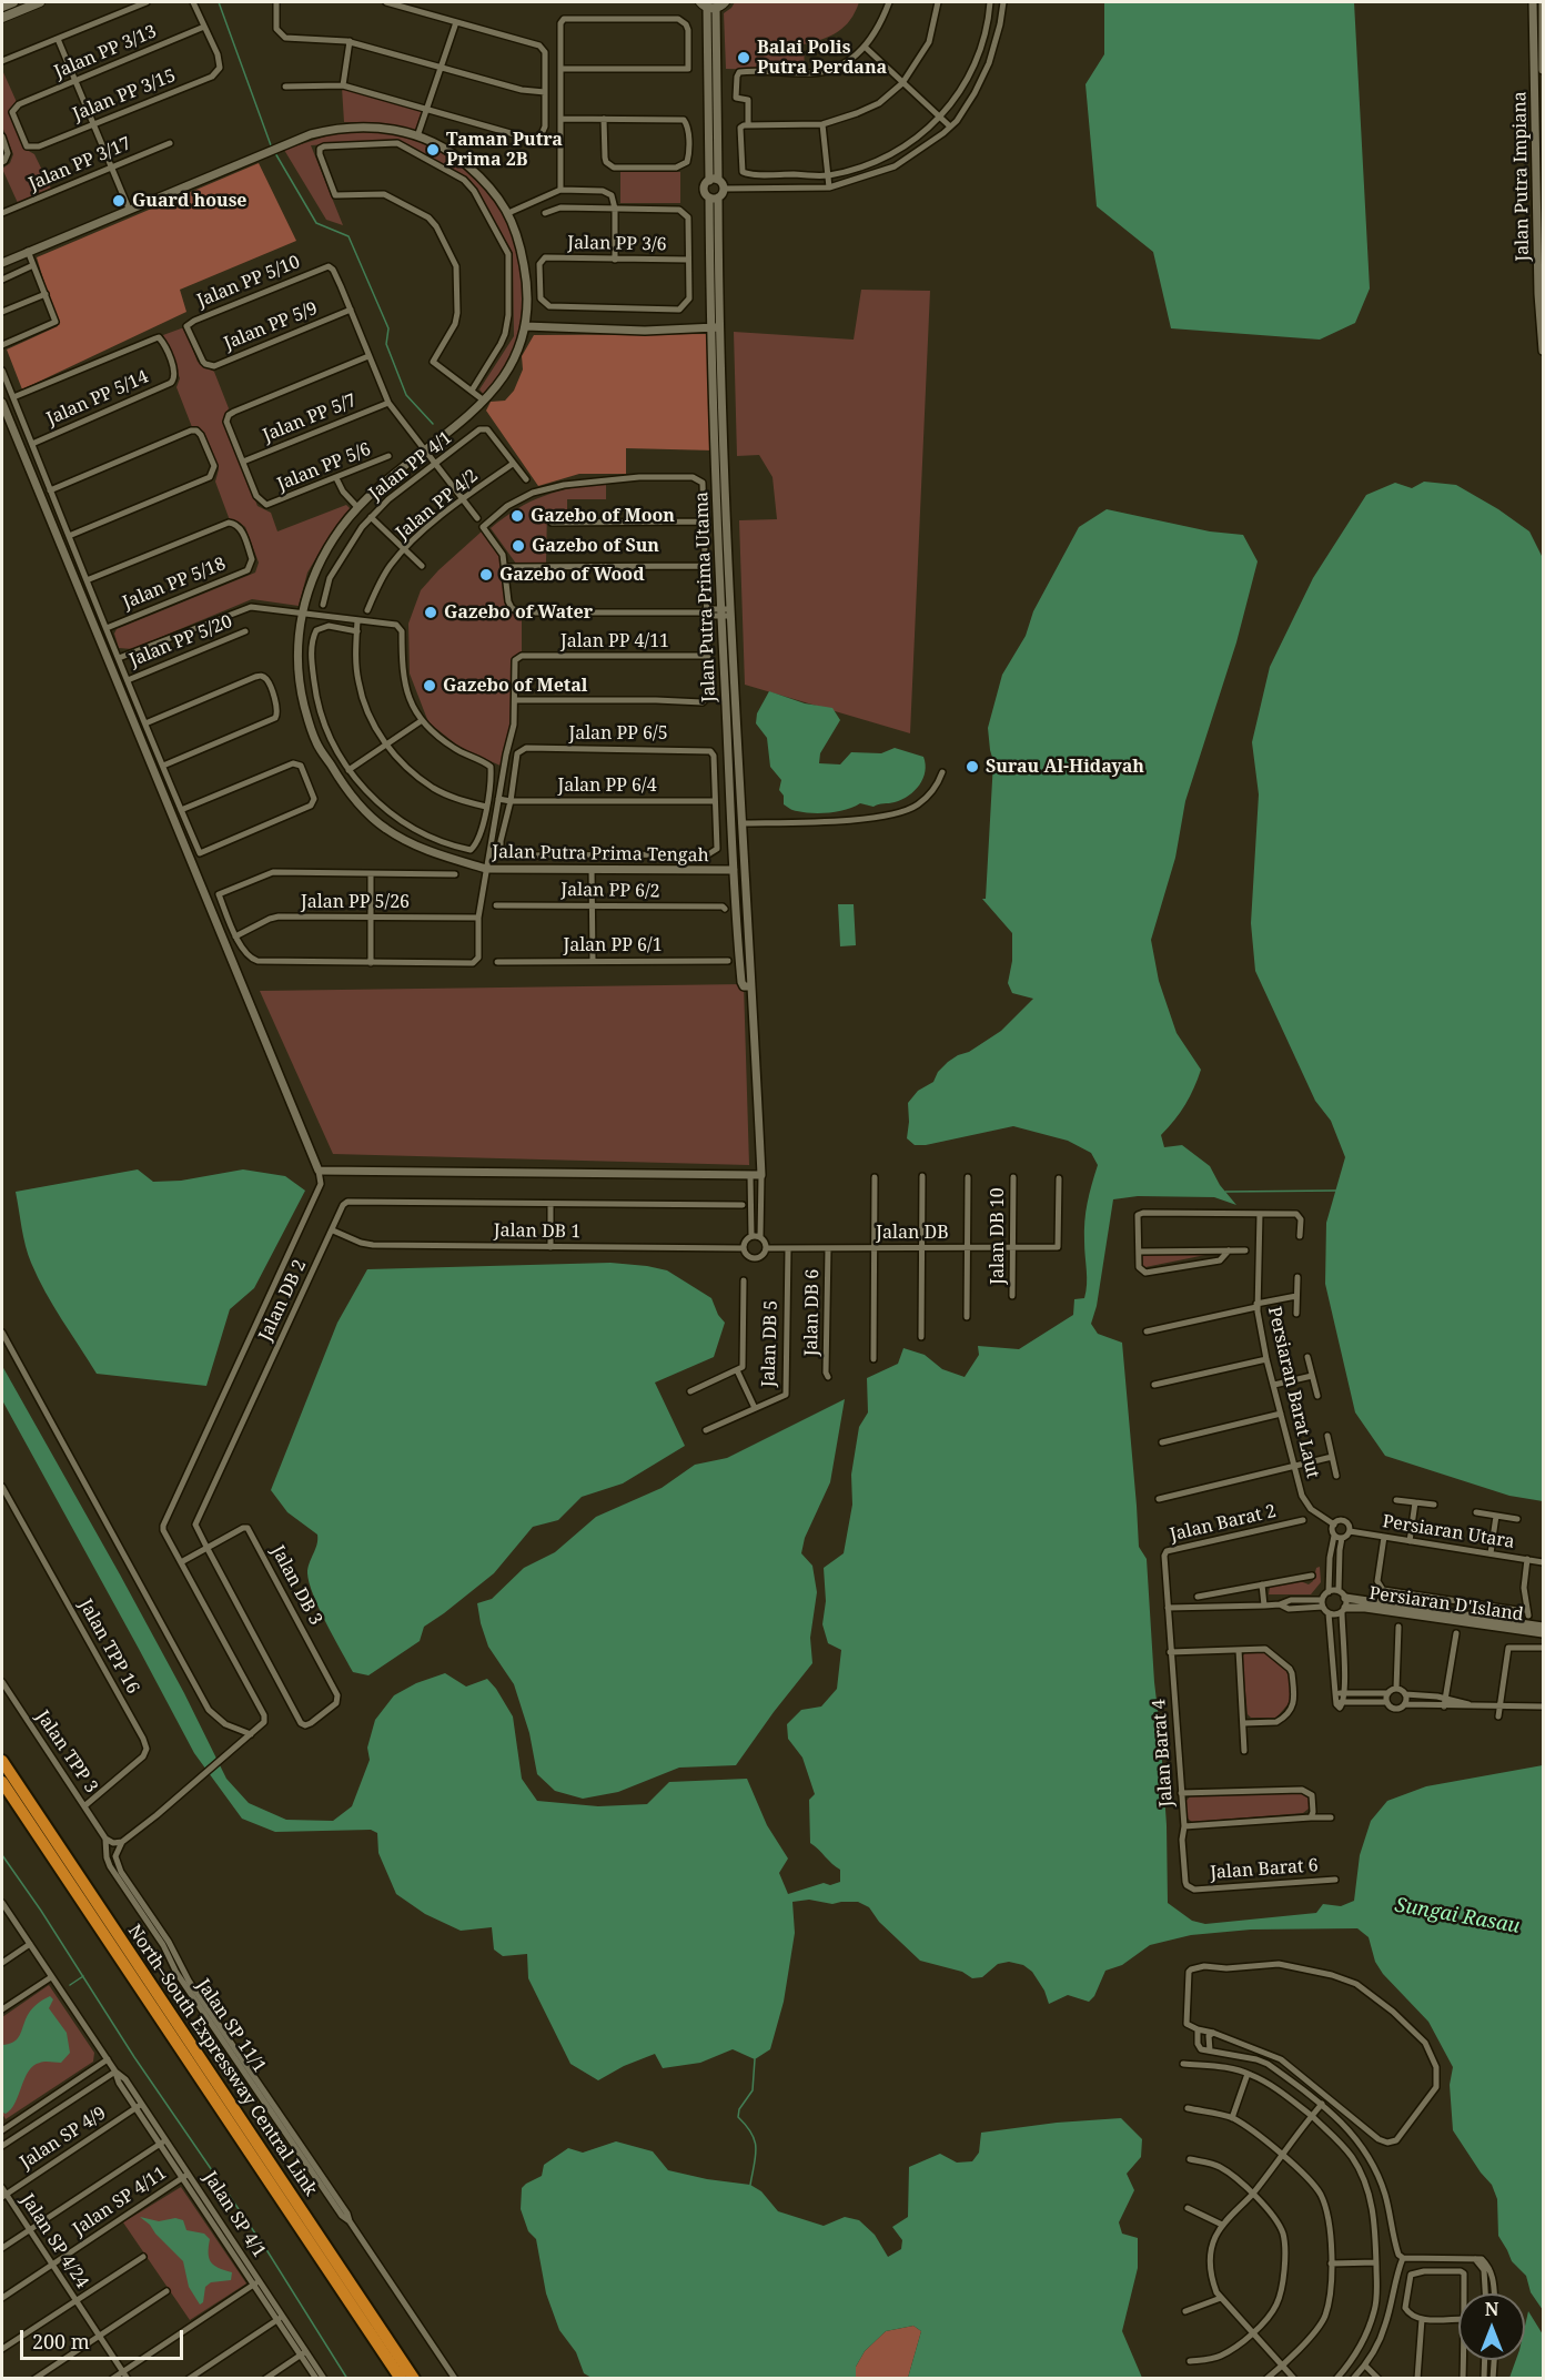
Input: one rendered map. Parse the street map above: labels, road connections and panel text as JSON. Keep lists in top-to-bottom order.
{
  "streets": {
    "highway": ["North–South Expressway Central Link"],
    "street": [
      "Jalan PP 3/13",
      "Jalan PP 3/15",
      "Jalan PP 3/17",
      "Jalan Putra Impiana",
      "Jalan PP 3/6",
      "Jalan PP 5/10",
      "Jalan PP 5/9",
      "Jalan PP 5/14",
      "Jalan PP 5/7",
      "Jalan PP 4/1",
      "Jalan PP 5/6",
      "Jalan PP 4/2",
      "Jalan PP 5/18",
      "Jalan Putra Prima Utama",
      "Jalan PP 5/20",
      "Jalan PP 4/11",
      "Jalan PP 6/5",
      "Jalan PP 6/4",
      "Jalan Putra Prima Tengah",
      "Jalan PP 6/2",
      "Jalan PP 5/26",
      "Jalan PP 6/1",
      "Jalan DB 1",
      "Jalan DB",
      "Jalan DB 10",
      "Jalan DB 2",
      "Jalan DB 6",
      "Jalan DB 5",
      "Persiaran Barat Laut",
      "Jalan Barat 2",
      "Persiaran Utara",
      "Jalan DB 3",
      "Persiaran D'Island",
      "Jalan TPP 16",
      "Jalan TPP 3",
      "Jalan Barat 4",
      "Jalan Barat 6",
      "Jalan SP 11/1",
      "Jalan SP 4/9",
      "Jalan SP 4/11",
      "Jalan SP 4/1",
      "Jalan SP 4/24"
    ]
  },
  "crossings": [
    ["Jalan PP 3/13", "Jalan PP 3/15"],
    ["Jalan PP 5/10", "Jalan PP 5/9"],
    ["Jalan PP 5/7", "Jalan PP 5/6"],
    ["Jalan PP 4/1", "Jalan PP 4/2"],
    ["Jalan Putra Prima Utama", "Jalan Putra Prima Tengah"],
    ["Jalan PP 6/5", "Jalan PP 6/4"],
    ["Jalan DB 1", "Jalan DB"],
    ["Jalan DB 1", "Jalan DB 2"],
    ["Jalan DB", "Jalan DB 10"],
    ["Jalan DB", "Jalan DB 6"],
    ["Jalan DB", "Jalan DB 5"],
    ["Jalan DB 2", "Jalan DB 3"],
    ["Persiaran Barat Laut", "Persiaran Utara"],
    ["Jalan Barat 2", "Jalan Barat 4"],
    ["Jalan TPP 16", "Jalan TPP 3"],
    ["Jalan TPP 3", "Jalan SP 11/1"],
    ["Jalan Barat 4", "Jalan Barat 6"],
    ["Jalan SP 4/9", "Jalan SP 4/1"],
    ["Jalan SP 4/9", "Jalan SP 4/24"],
    ["Jalan SP 4/11", "Jalan SP 4/1"],
    ["Jalan SP 4/11", "Jalan SP 4/24"]
  ],
  "water": ["Sungai Rasau"],
  "places": [
    "Balai Polis Putra Perdana",
    "Taman Putra Prima 2B",
    "Guard house",
    "Gazebo of Moon",
    "Gazebo of Sun",
    "Gazebo of Wood",
    "Gazebo of Water",
    "Gazebo of Metal",
    "Surau Al-Hidayah"
  ],
  "scale_bar": "200 m",
  "north": "top"
}
